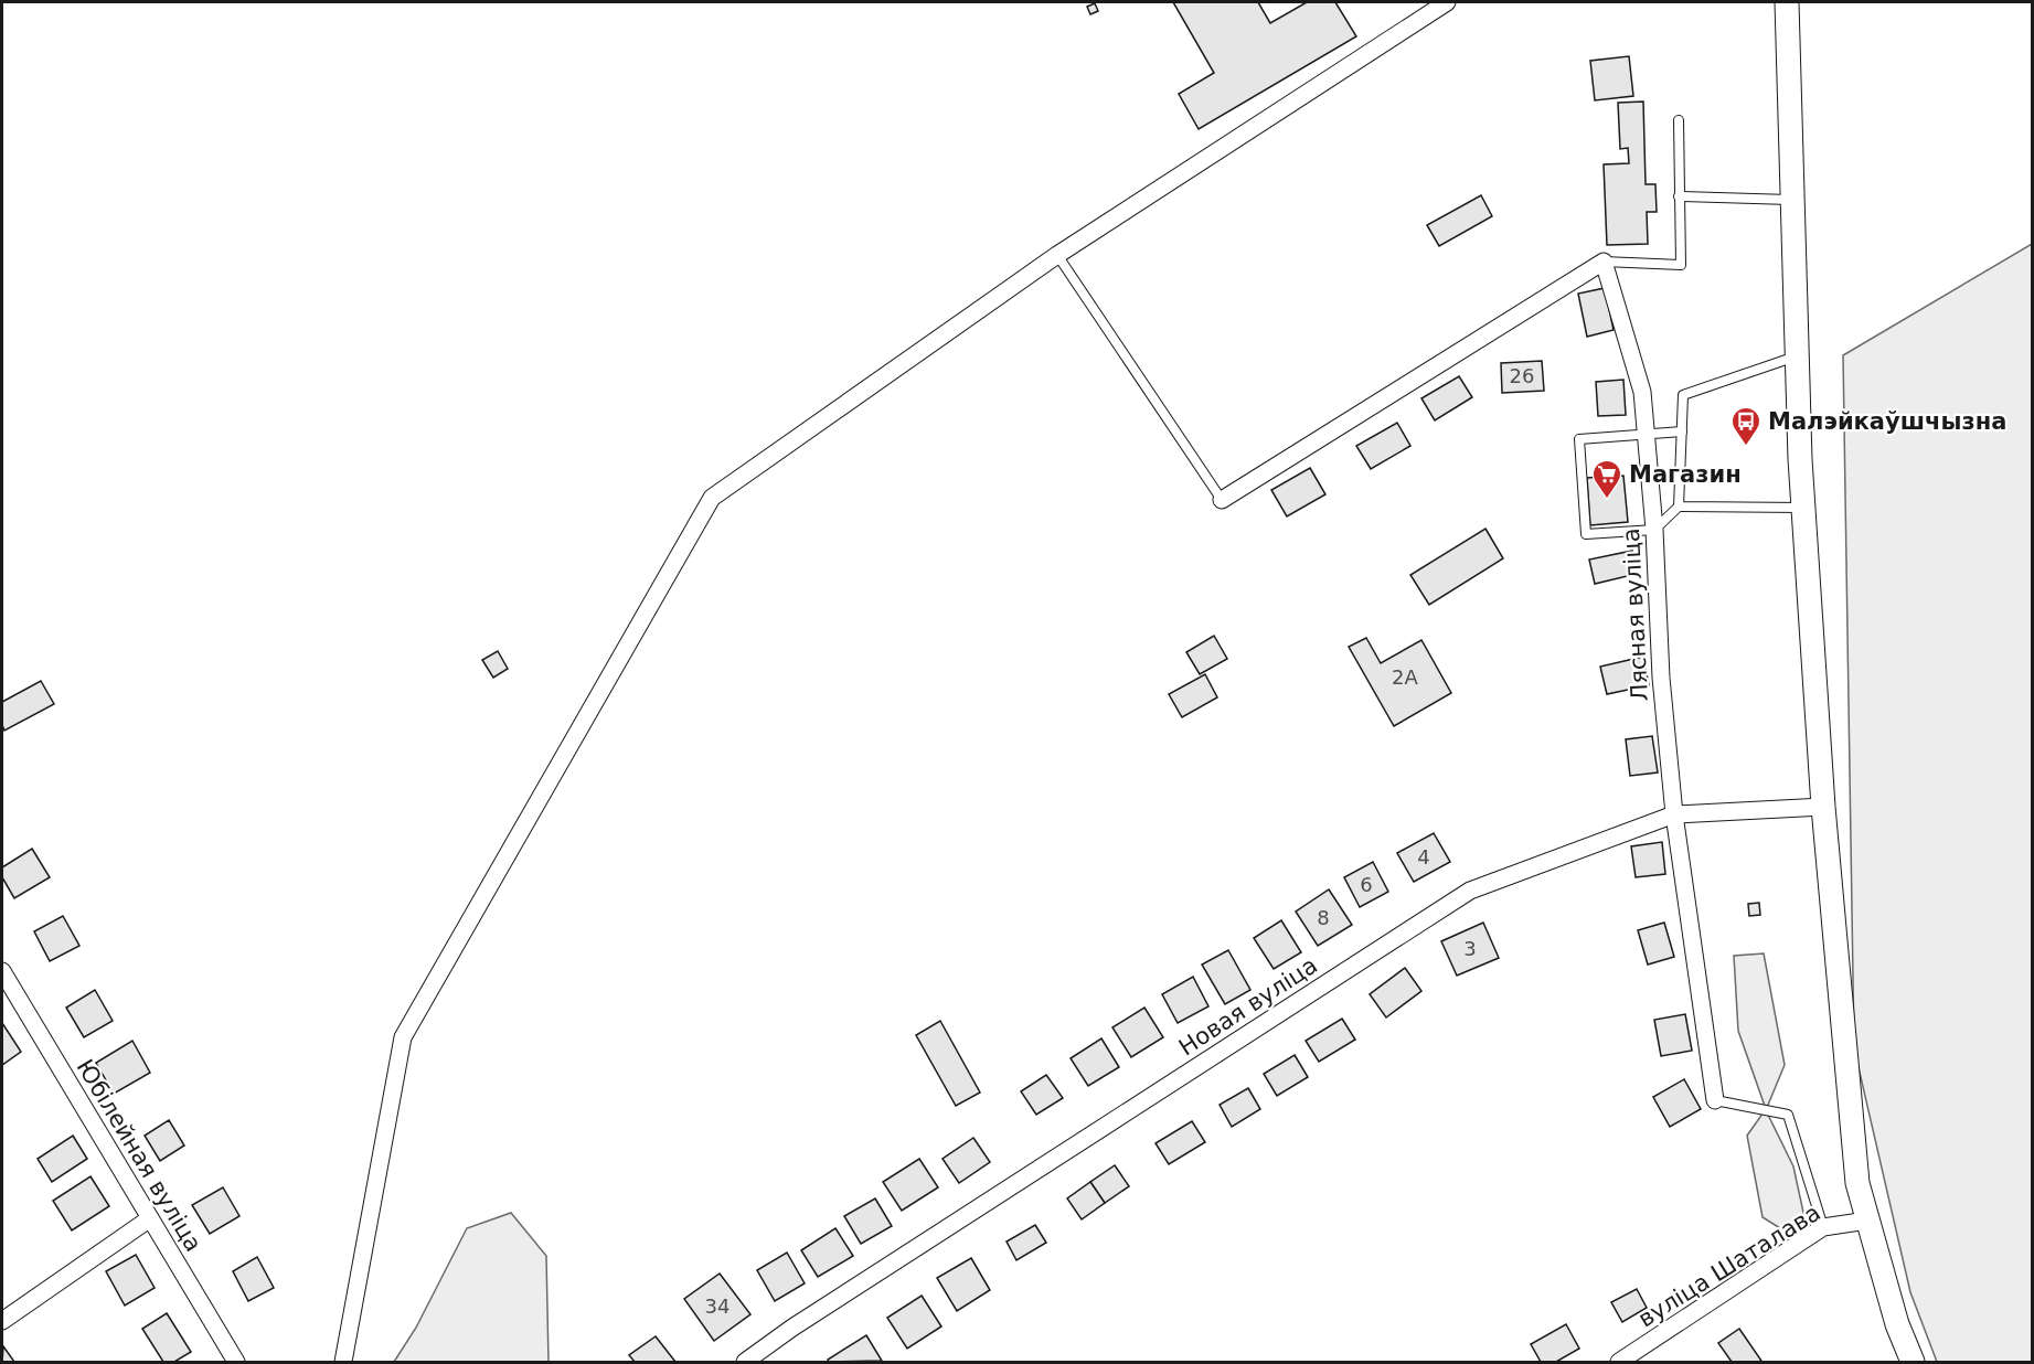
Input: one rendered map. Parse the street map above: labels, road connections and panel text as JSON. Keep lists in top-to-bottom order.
{
  "streets": {
    "street": [
      "Лясная вуліца",
      "Новая вуліца",
      "Юбілейная вуліца",
      "вуліца Шаталава"
    ]
  },
  "crossings": [
    ["Лясная вуліца", "Новая вуліца"]
  ],
  "places": {
    "bus stop": ["Малэйкаўшчызна"],
    "supermarket": ["Магазин"]
  },
  "house_numbers": [
    "26",
    "2А",
    "4",
    "6",
    "8",
    "3",
    "34"
  ]
}
